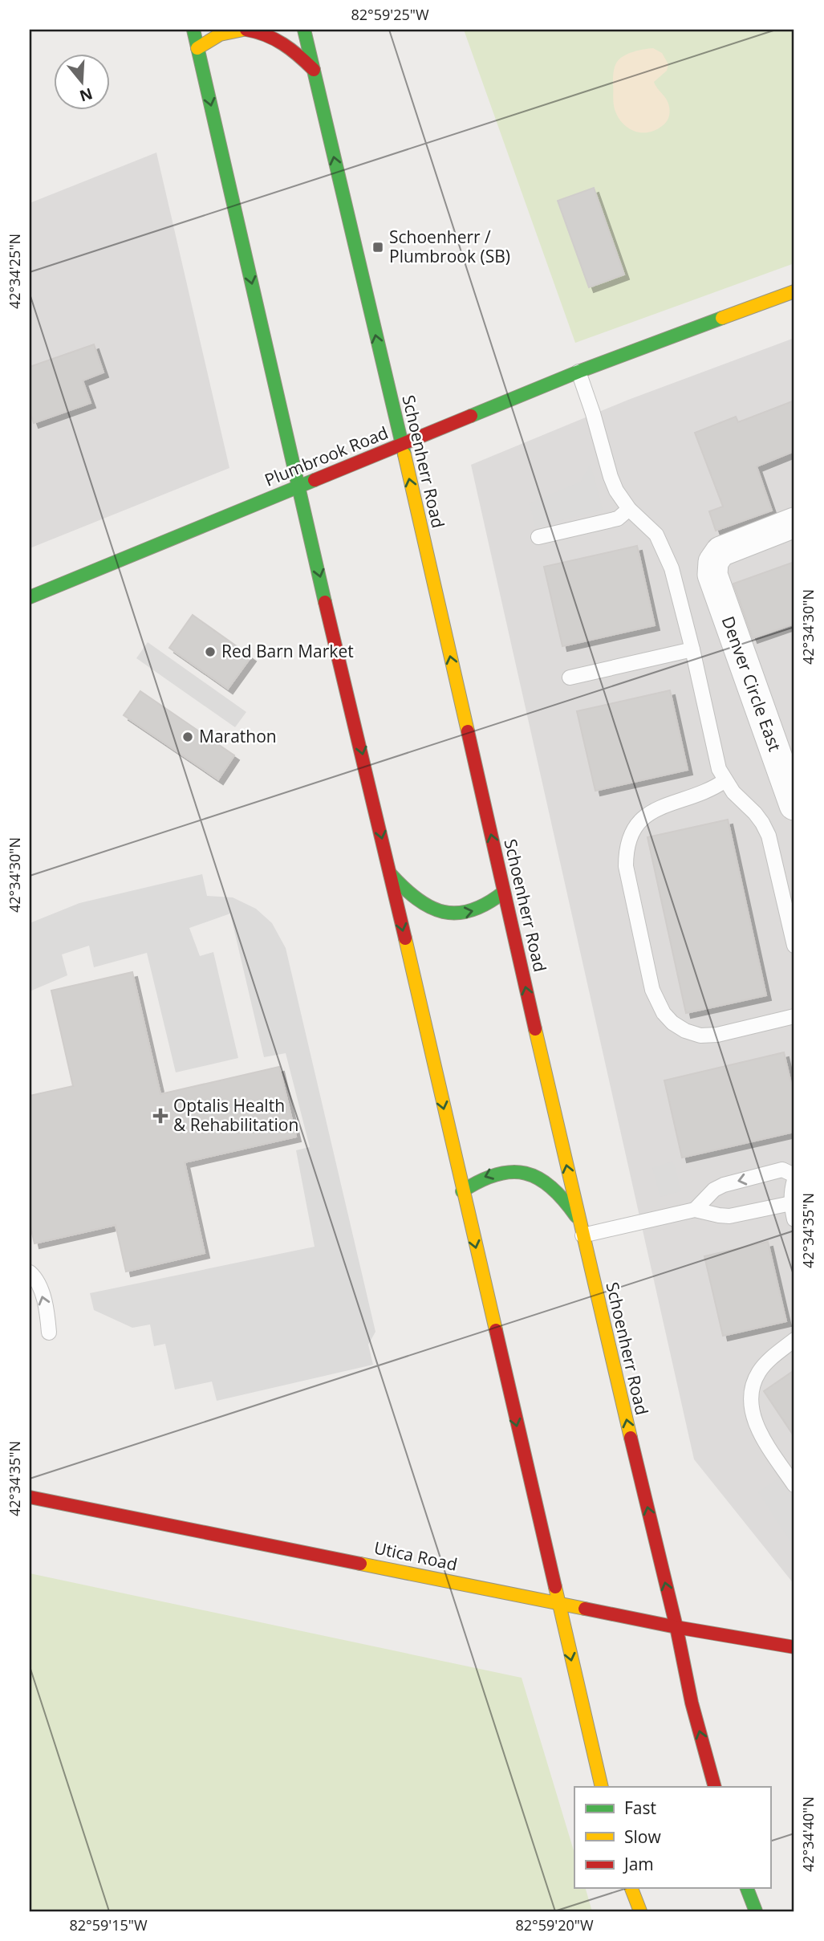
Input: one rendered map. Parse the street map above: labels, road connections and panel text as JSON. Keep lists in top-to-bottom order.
{
  "streets": {
    "main road": ["Plumbrook Road", "Schoenherr Road", "Utica Road"],
    "street": ["Denver Circle East"]
  },
  "crossings": [
    ["Plumbrook Road", "Schoenherr Road"],
    ["Schoenherr Road", "Utica Road"]
  ],
  "places": {
    "transit": ["Schoenherr / Plumbrook (SB)"],
    "other": ["Red Barn Market", "Marathon"],
    "health": ["Optalis Health & Rehabilitation"]
  },
  "legend": ["Fast", "Slow", "Jam"],
  "north": "bottom",
  "coordinates": [
    "82°59'25\"W",
    "42°34'25\"N",
    "42°34'30\"N",
    "42°34'35\"N",
    "42°34'40\"N",
    "82°59'15\"W",
    "82°59'20\"W"
  ]
}
